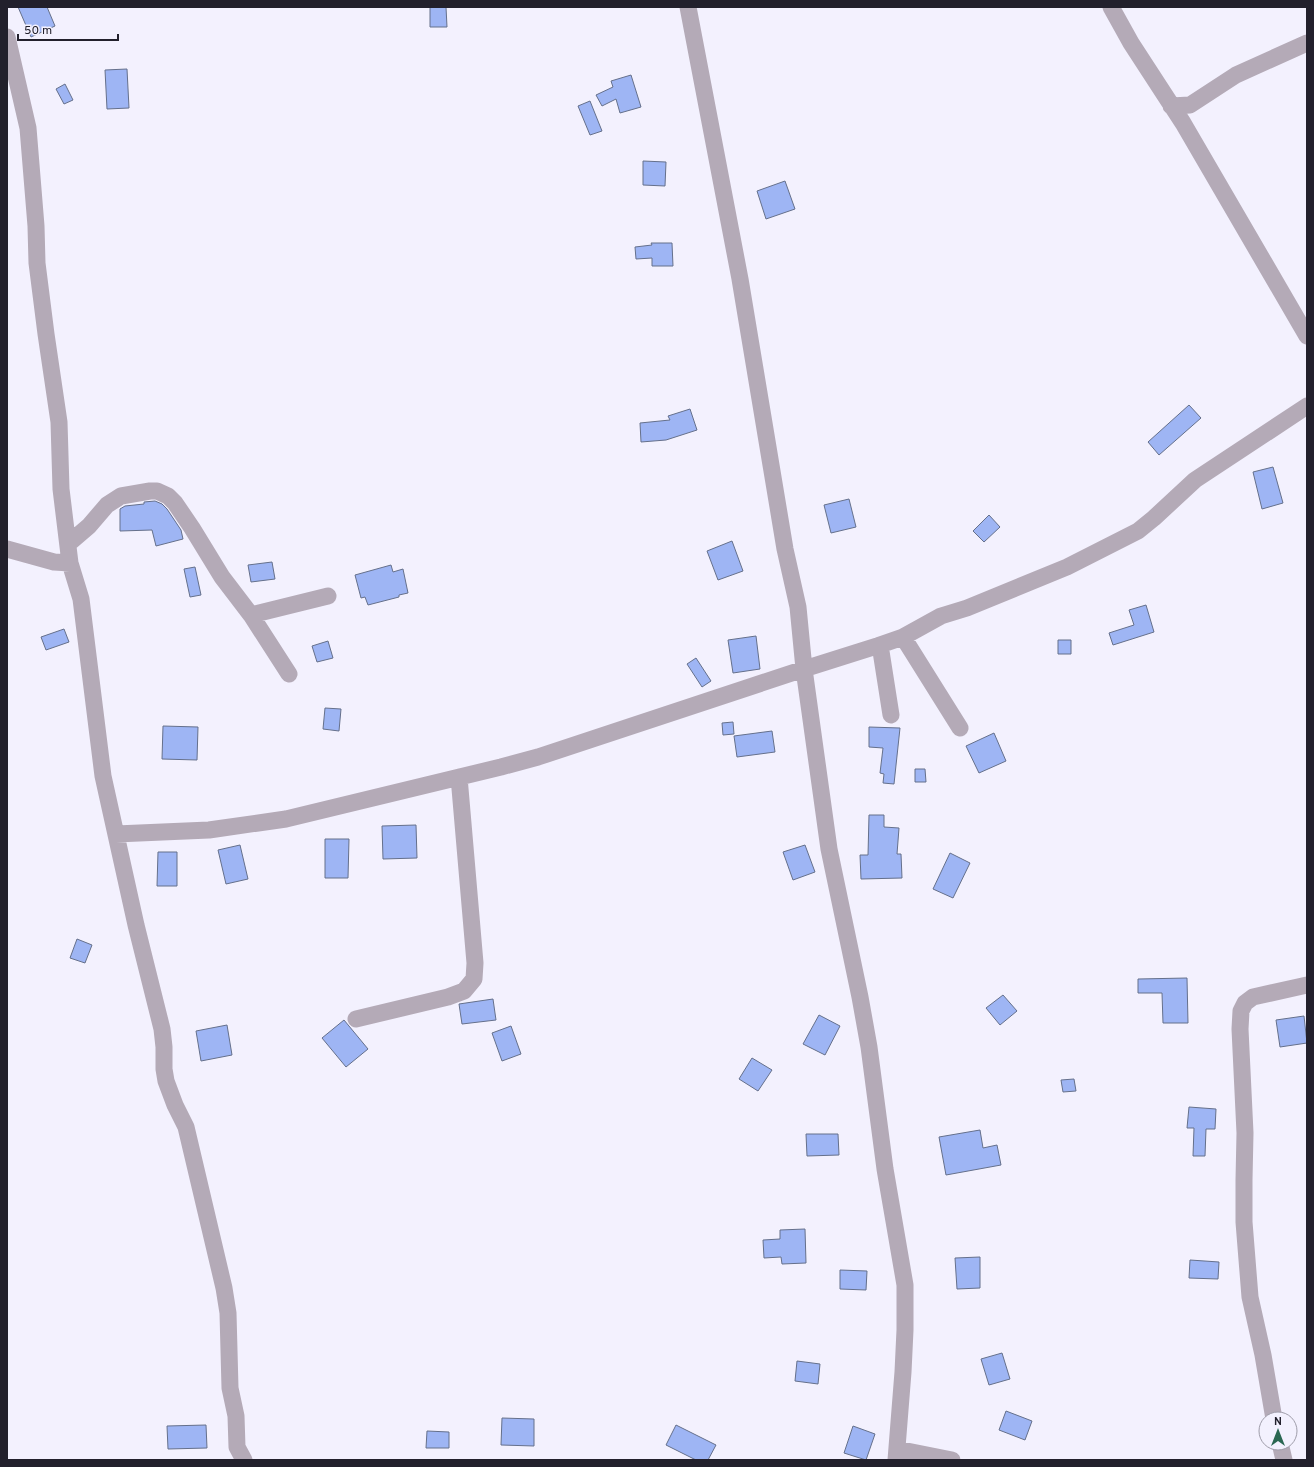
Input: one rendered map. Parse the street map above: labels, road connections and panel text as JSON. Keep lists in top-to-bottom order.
{
  "scale_bar": "50 m",
  "north": "top"
}
